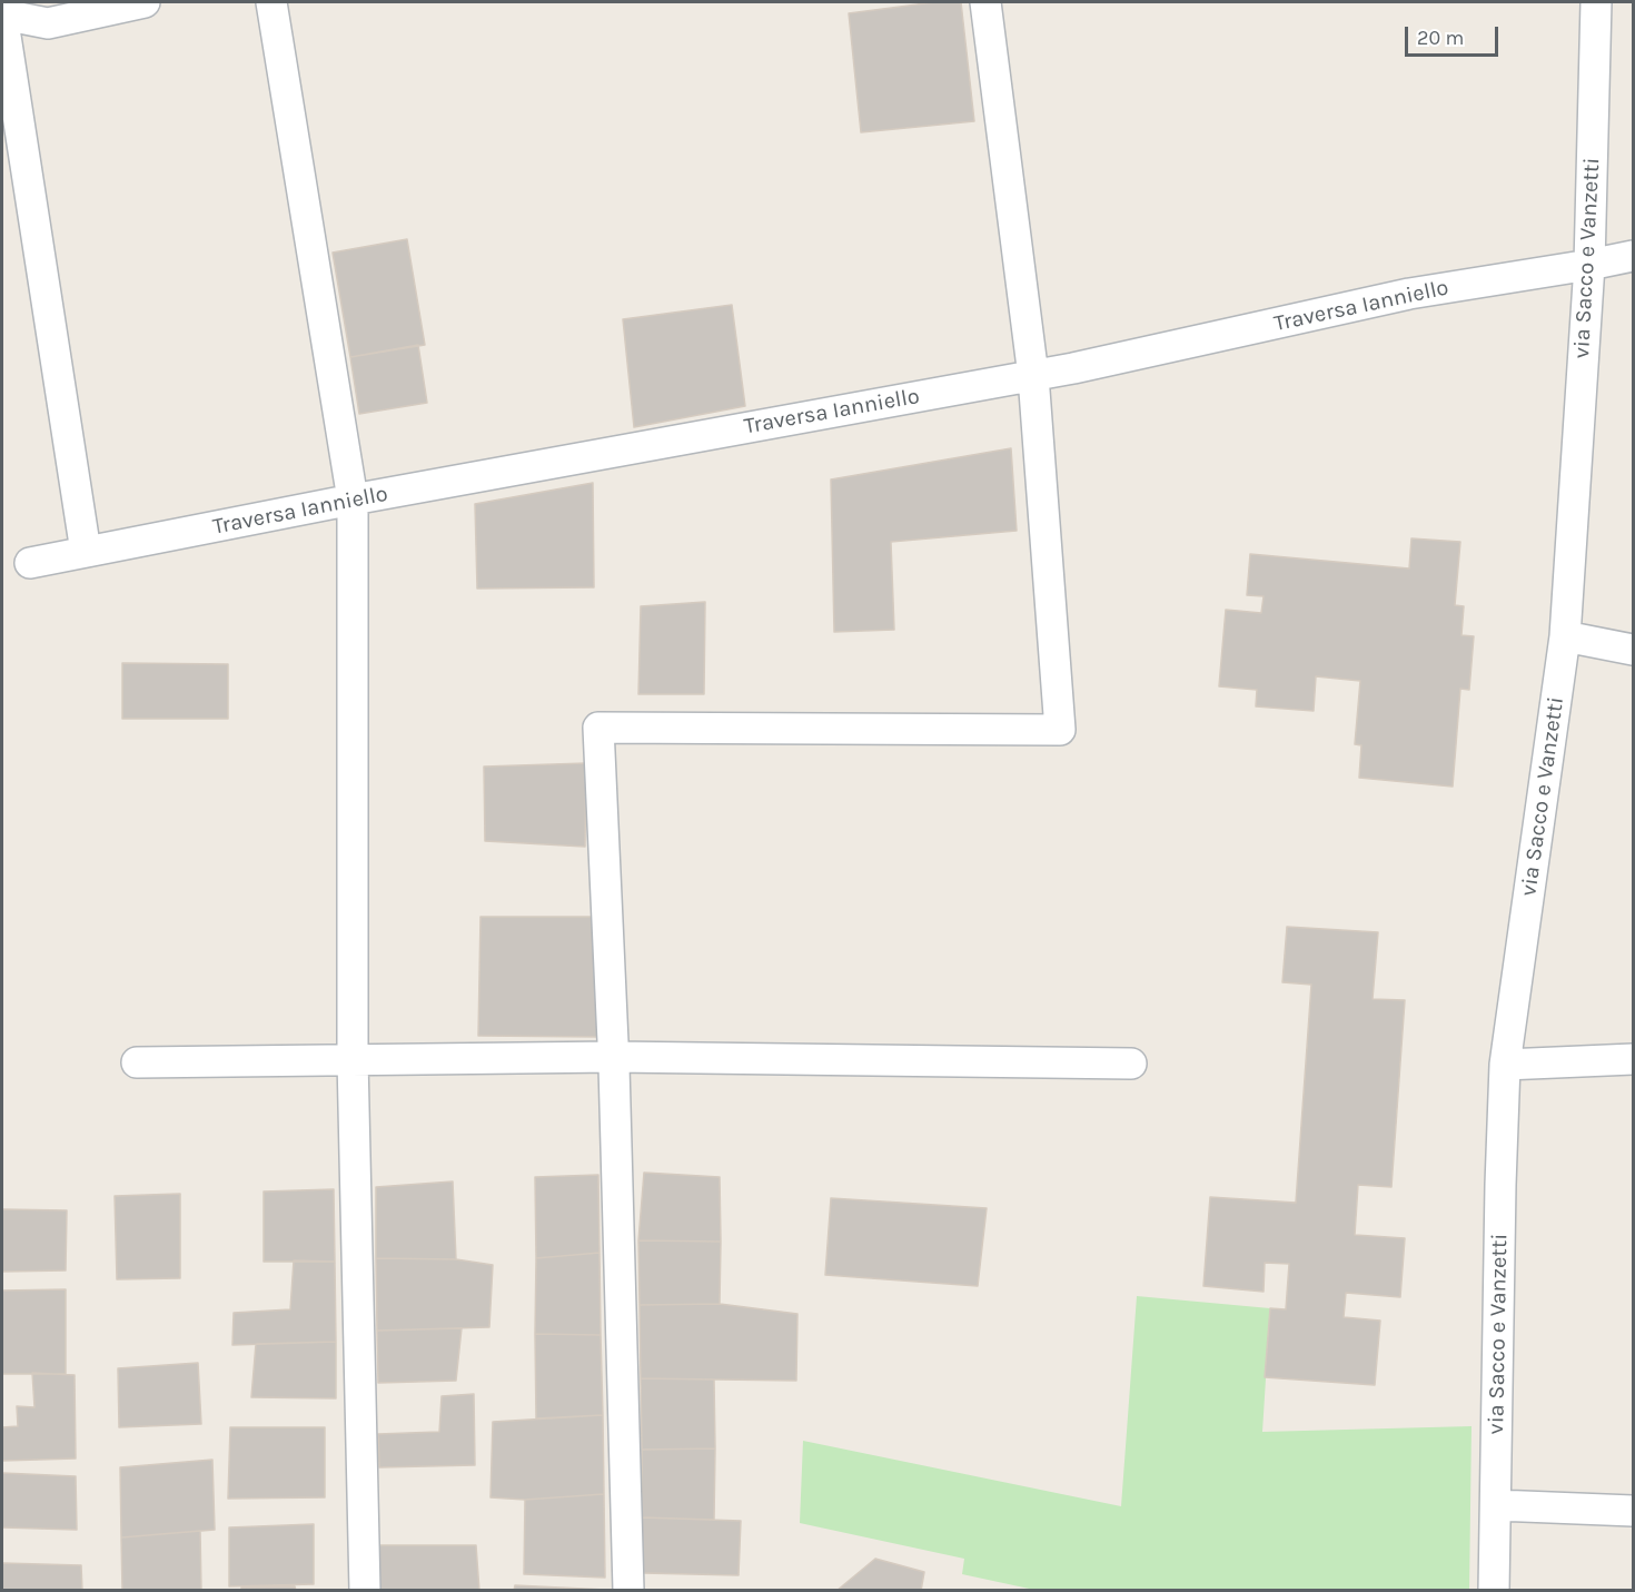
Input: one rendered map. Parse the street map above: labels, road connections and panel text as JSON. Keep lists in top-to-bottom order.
{
  "streets": {
    "street": ["via Sacco e Vanzetti", "Traversa Ianniello"]
  },
  "crossings": [
    ["via Sacco e Vanzetti", "Traversa Ianniello"]
  ],
  "scale_bar": "20 m"
}
